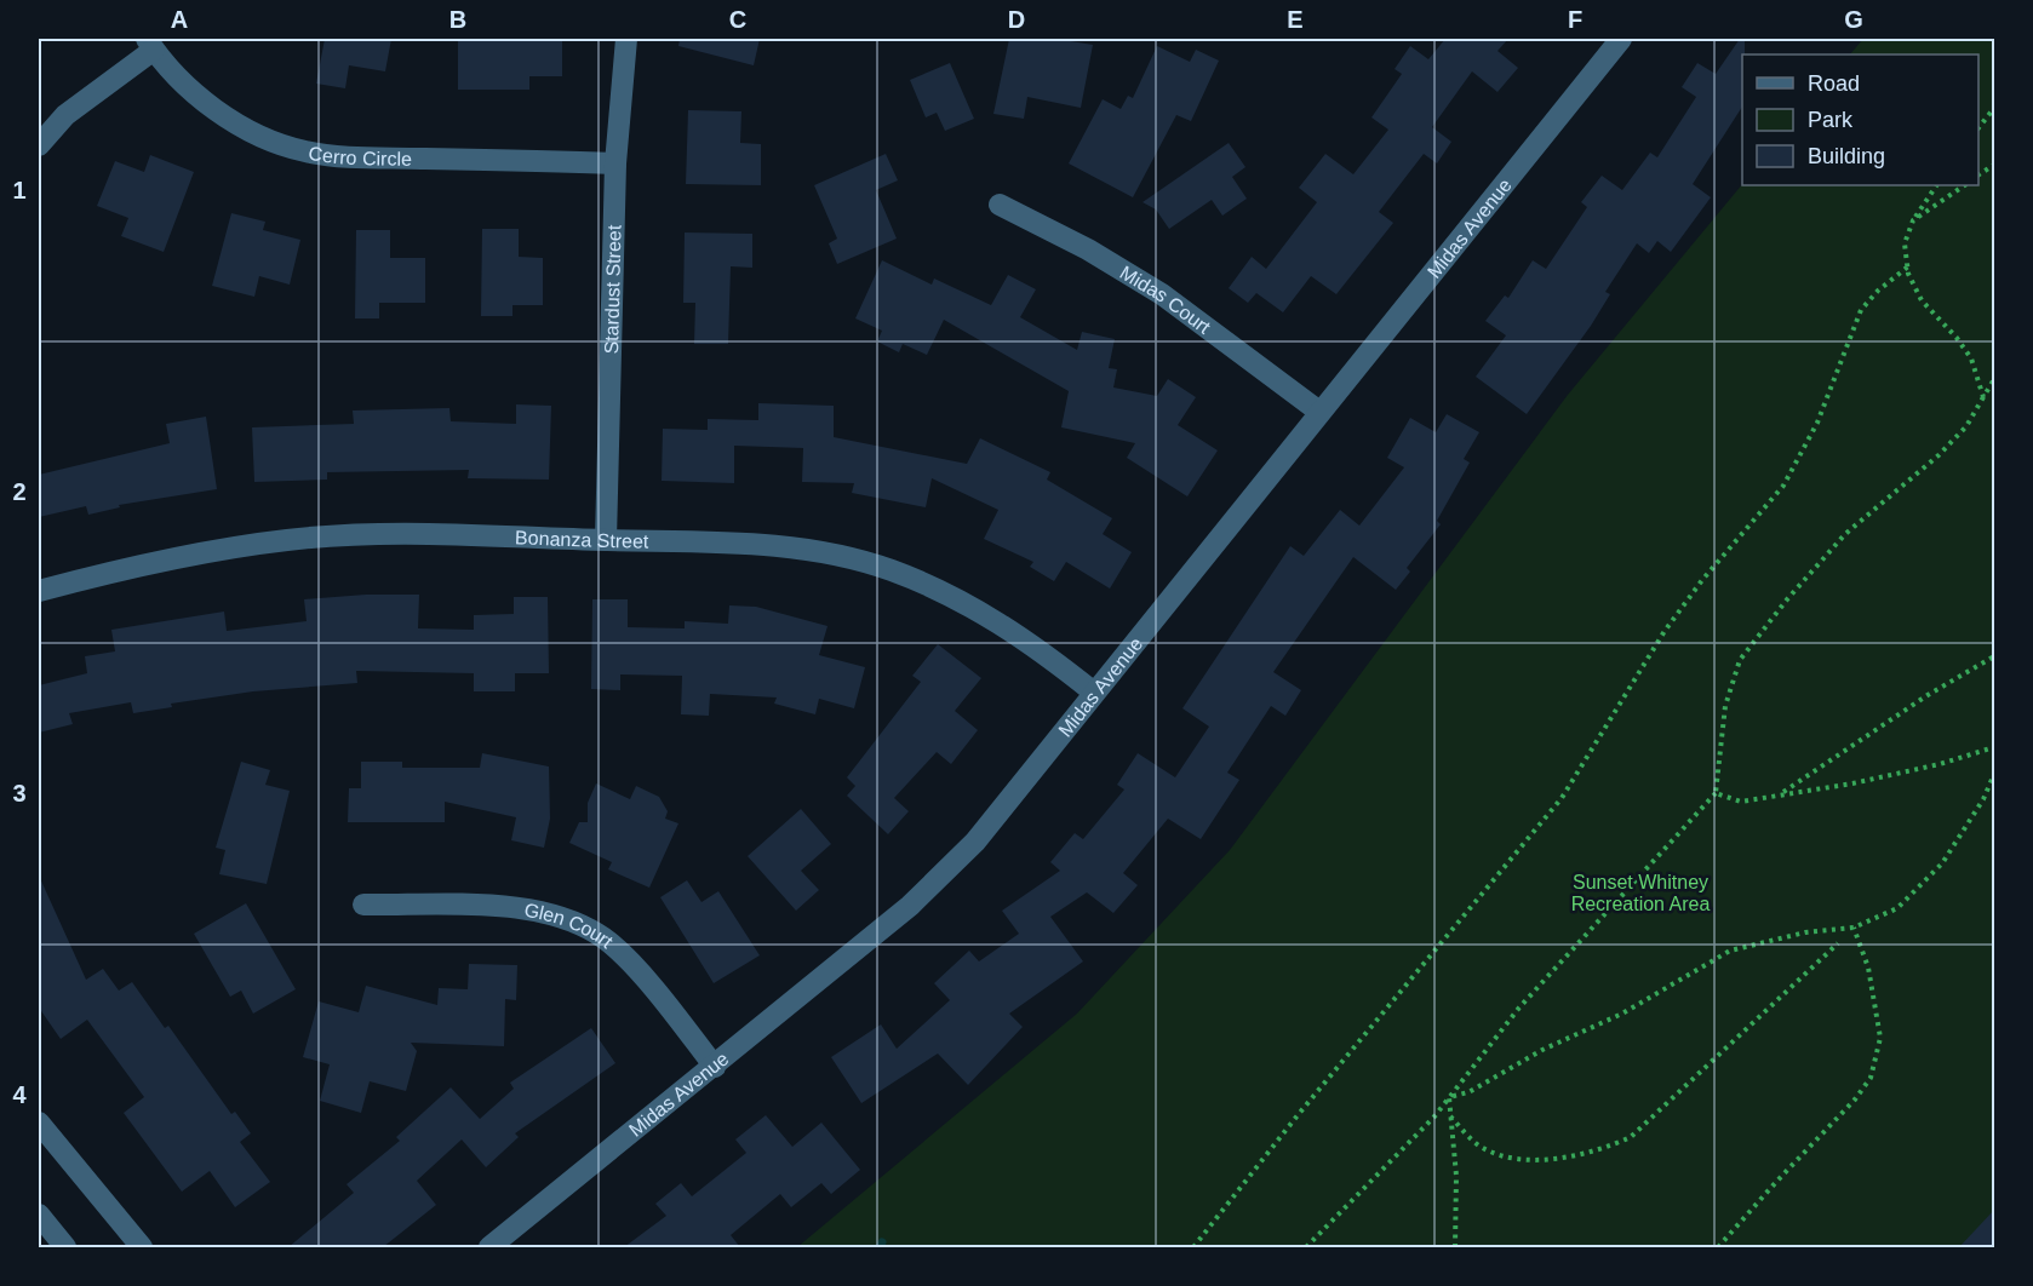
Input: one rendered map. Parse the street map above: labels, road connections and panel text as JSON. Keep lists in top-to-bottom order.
{
  "streets": {
    "street": [
      "Cerro Circle",
      "Midas Avenue",
      "Stardust Street",
      "Midas Court",
      "Bonanza Street",
      "Glen Court"
    ]
  },
  "crossings": [
    ["Cerro Circle", "Stardust Street"],
    ["Midas Avenue", "Midas Court"],
    ["Midas Avenue", "Bonanza Street"],
    ["Midas Avenue", "Glen Court"],
    ["Stardust Street", "Bonanza Street"]
  ],
  "parks": ["Sunset Whitney Recreation Area"],
  "legend": ["Road", "Park", "Building"],
  "grid": {
    "columns": [
      "A",
      "B",
      "C",
      "D",
      "E",
      "F",
      "G"
    ],
    "rows": [
      "1",
      "2",
      "3",
      "4"
    ]
  }
}
